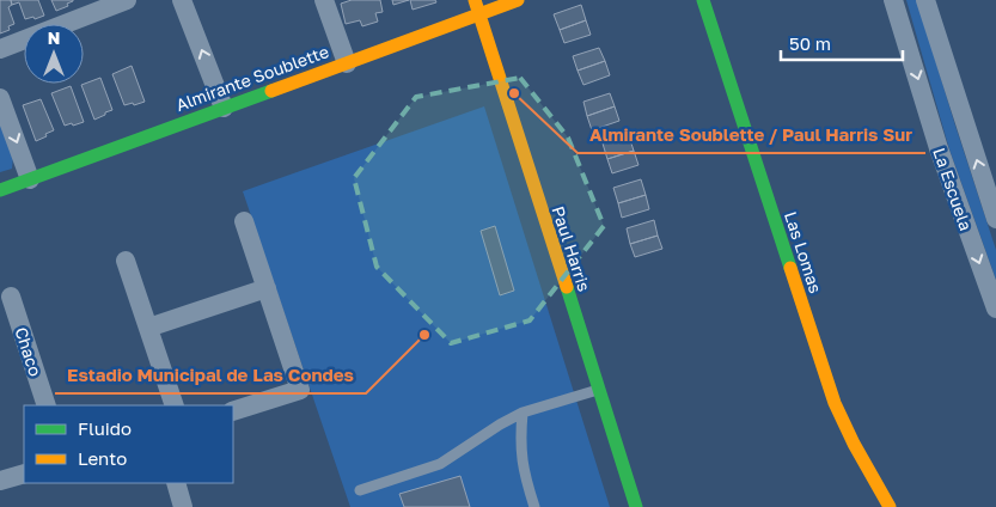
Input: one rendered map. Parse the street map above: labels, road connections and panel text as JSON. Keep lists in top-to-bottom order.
{
  "streets": {
    "street": [
      "Almirante Soublette",
      "La Escuela",
      "Paul Harris",
      "Las Lomas",
      "Chaco"
    ]
  },
  "crossings": [
    ["Almirante Soublette", "Paul Harris"]
  ],
  "places": ["Almirante Soublette / Paul Harris Sur", "Estadio Municipal de Las Condes"],
  "legend": ["Fluido", "Lento"],
  "scale_bar": "50 m",
  "north": "top"
}
